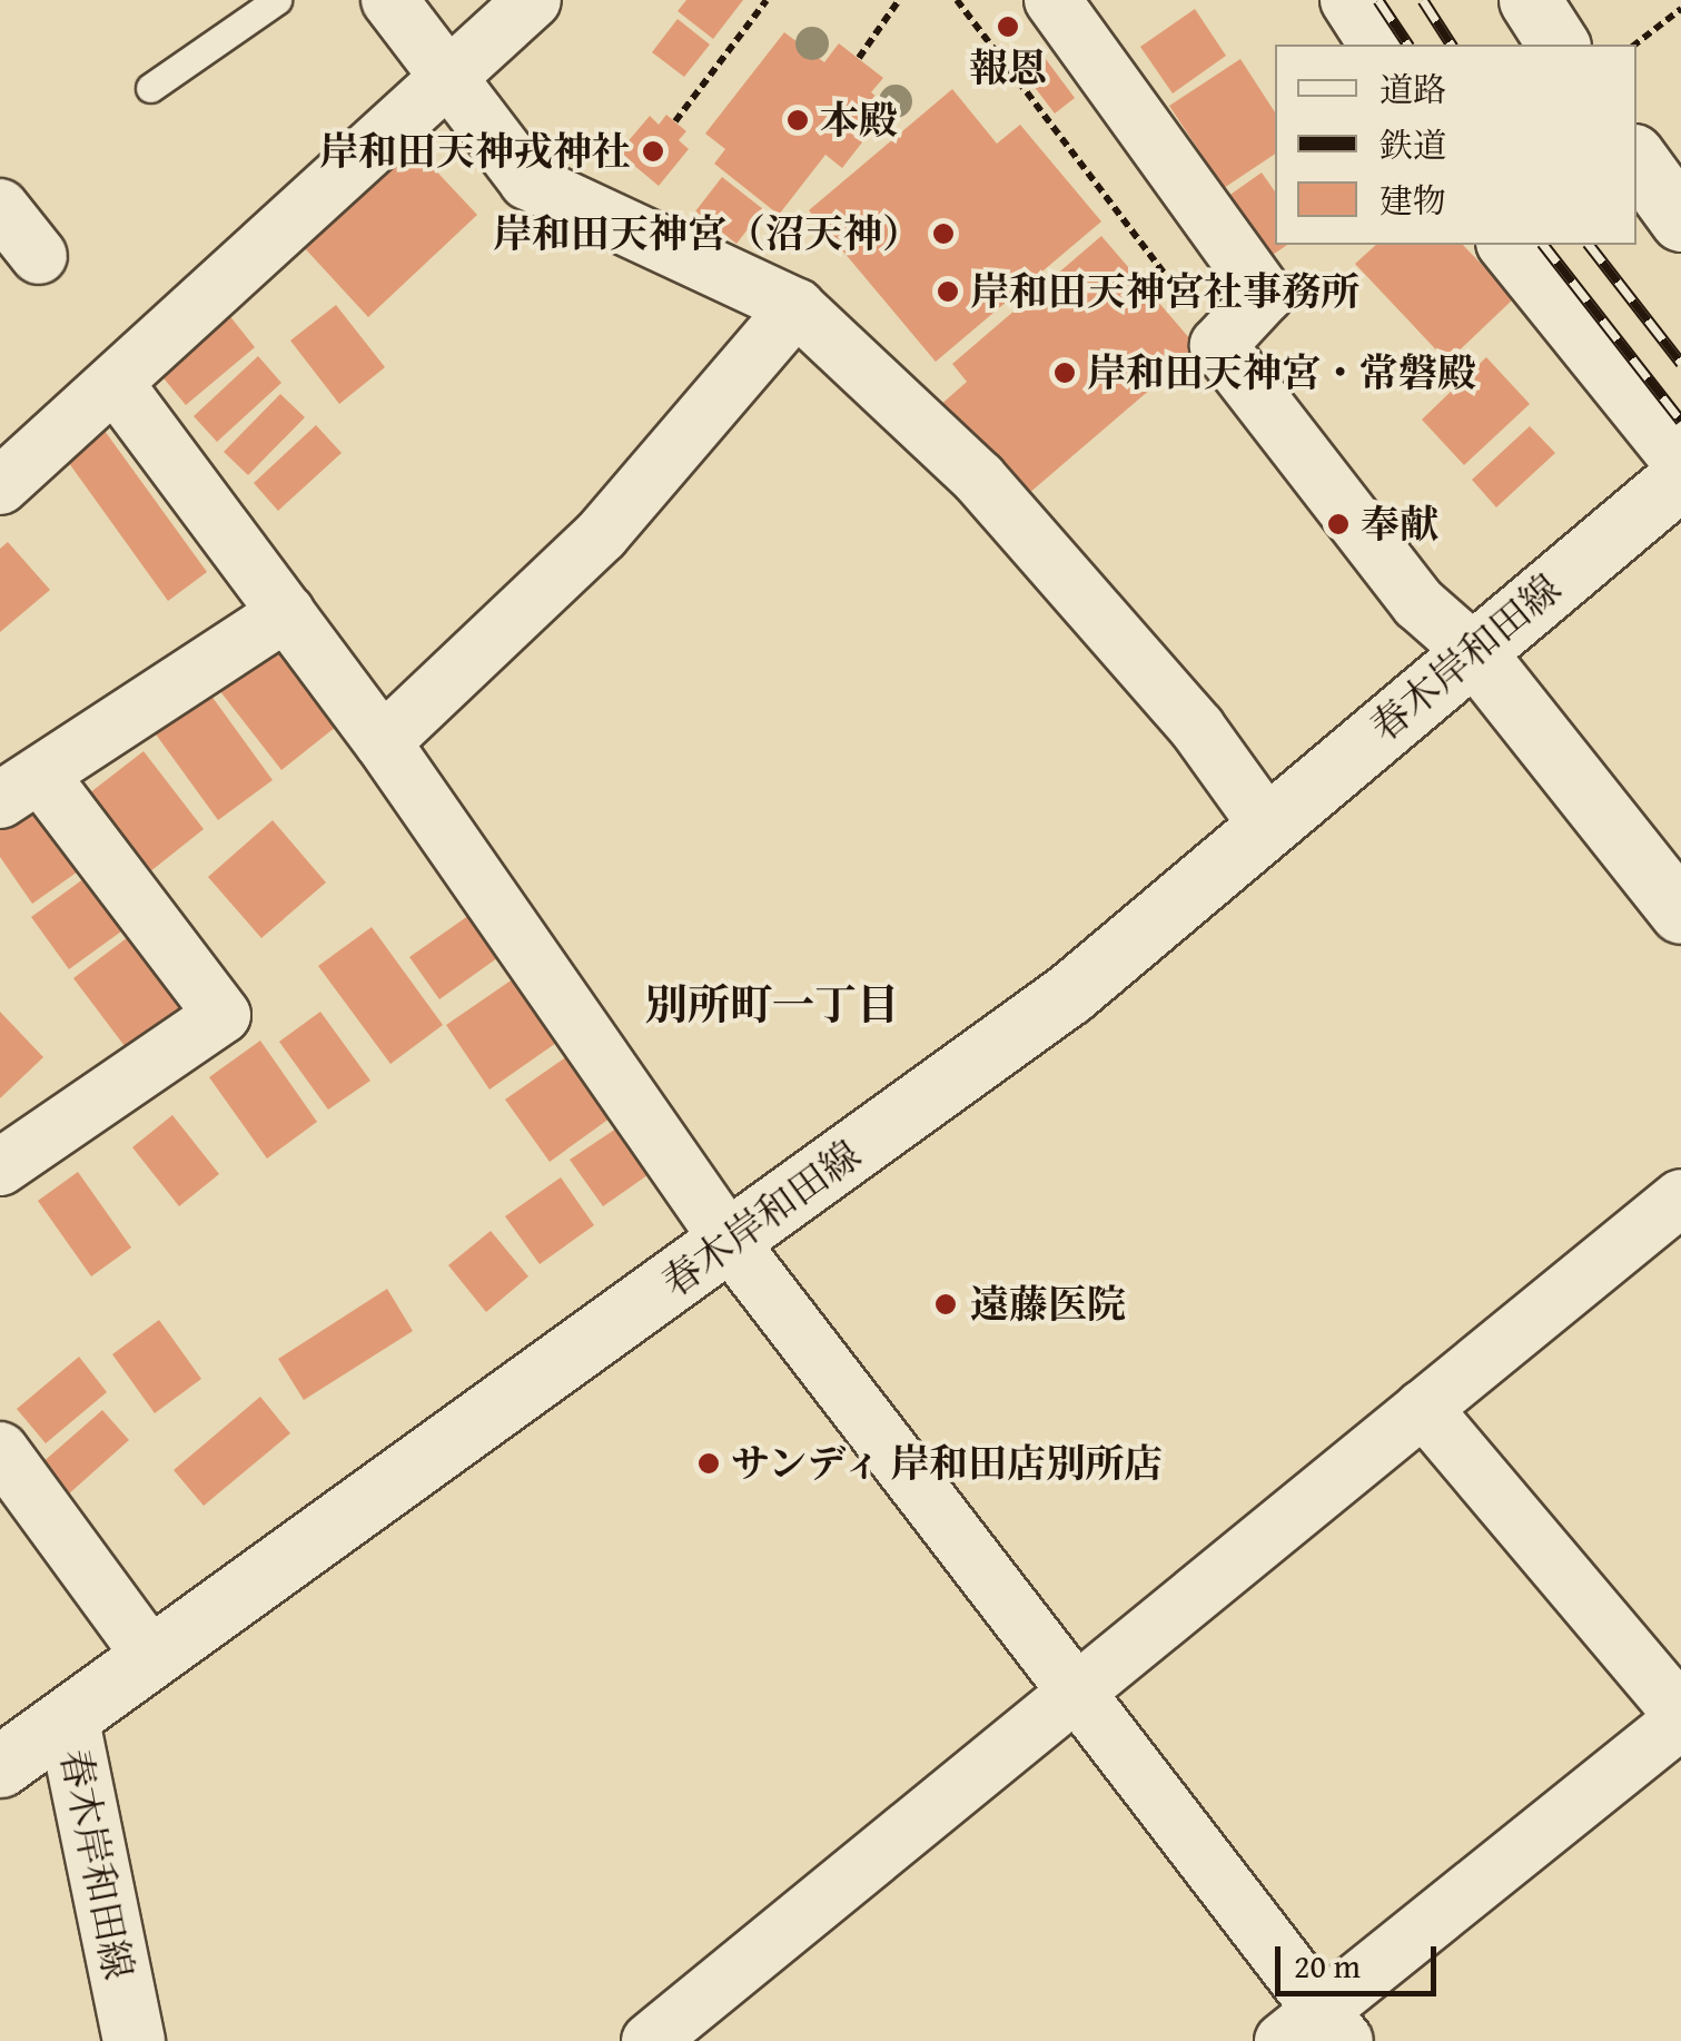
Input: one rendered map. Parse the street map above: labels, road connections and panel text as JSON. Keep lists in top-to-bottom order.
{
  "streets": {
    "main road": ["春木岸和田線"]
  },
  "districts": ["別所町一丁目"],
  "places": [
    "報恩",
    "本殿",
    "岸和田天神戎神社",
    "岸和田天神宮（沼天神）",
    "岸和田天神宮社事務所",
    "岸和田天神宮・常磐殿",
    "奉献",
    "遠藤医院",
    "サンディ 岸和田店別所店"
  ],
  "legend": ["道路", "鉄道", "建物"],
  "scale_bar": "20 m"
}
